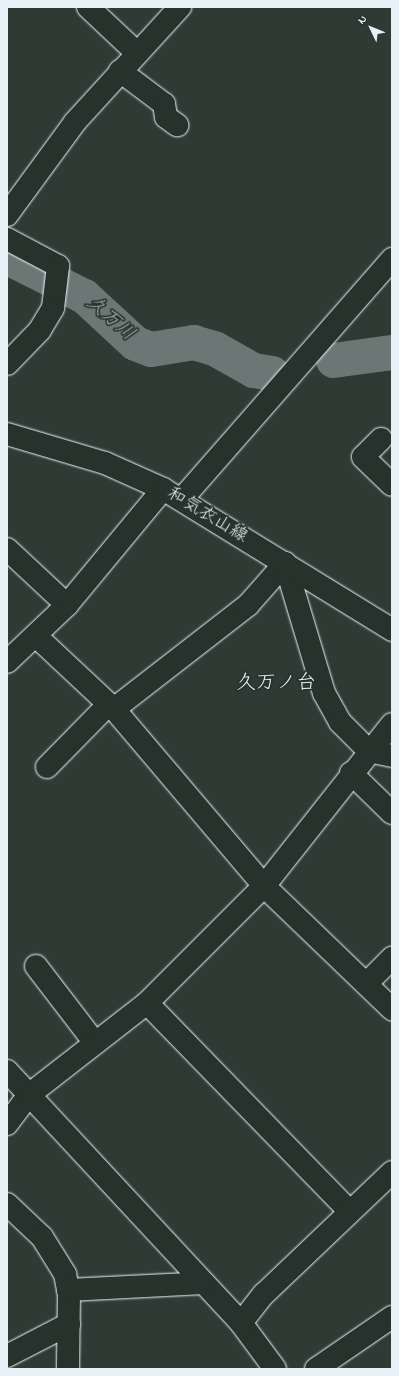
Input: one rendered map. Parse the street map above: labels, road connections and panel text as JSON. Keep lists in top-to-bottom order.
{
  "streets": {
    "street": ["和気衣山線"]
  },
  "districts": ["久万ノ台"],
  "water": ["久万川"],
  "north": "top left"
}
